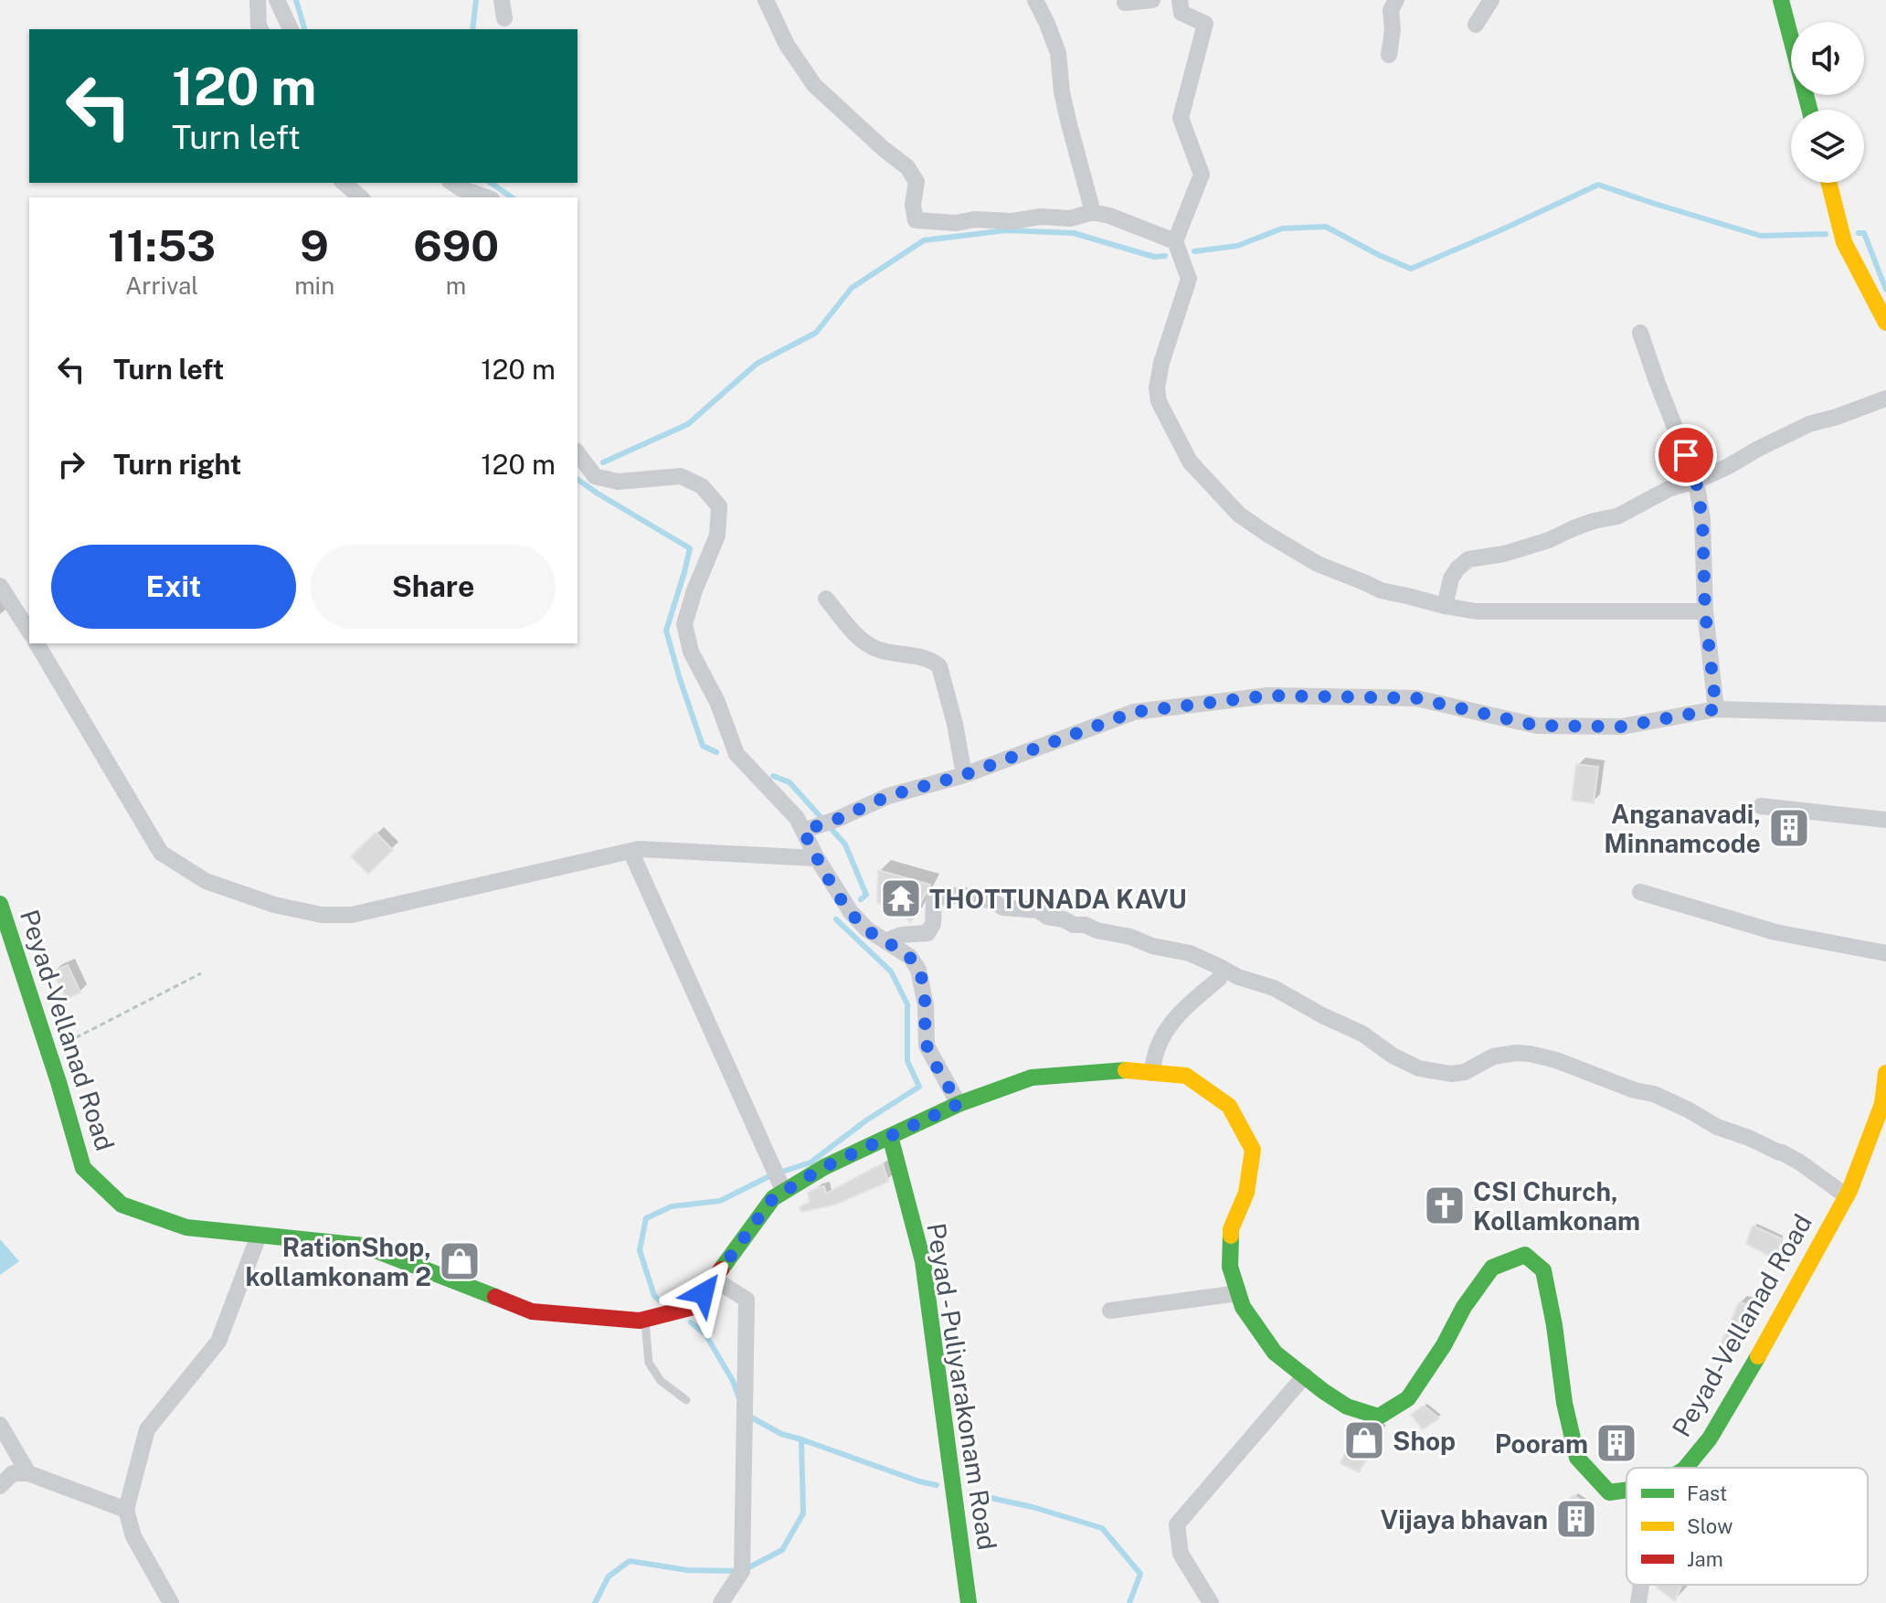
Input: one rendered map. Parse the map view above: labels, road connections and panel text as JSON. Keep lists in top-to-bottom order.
{
  "streets": {
    "main road": ["Peyad-Vellanad Road", "Peyad - Puliyarakonam Road"]
  },
  "crossings": [
    ["Peyad-Vellanad Road", "Peyad - Puliyarakonam Road"]
  ],
  "places": {
    "building": ["Anganavadi, Minnamcode", "Pooram", "Vijaya bhavan"],
    "temple": ["THOTTUNADA KAVU"],
    "church": ["CSI Church, Kollamkonam"],
    "shop": ["RationShop, kollamkonam 2", "Shop"]
  },
  "legend": ["Fast", "Slow", "Jam"],
  "page": {
    "turn": ["120 m", "Turn left"],
    "eta": [
      "11:53",
      "Arrival",
      "9",
      "min",
      "690",
      "m"
    ],
    "list": [
      {
        "name": "Turn left",
        "value": "120 m"
      },
      {
        "name": "Turn right",
        "value": "120 m"
      }
    ],
    "buttons": ["Exit", "Share"]
  }
}
